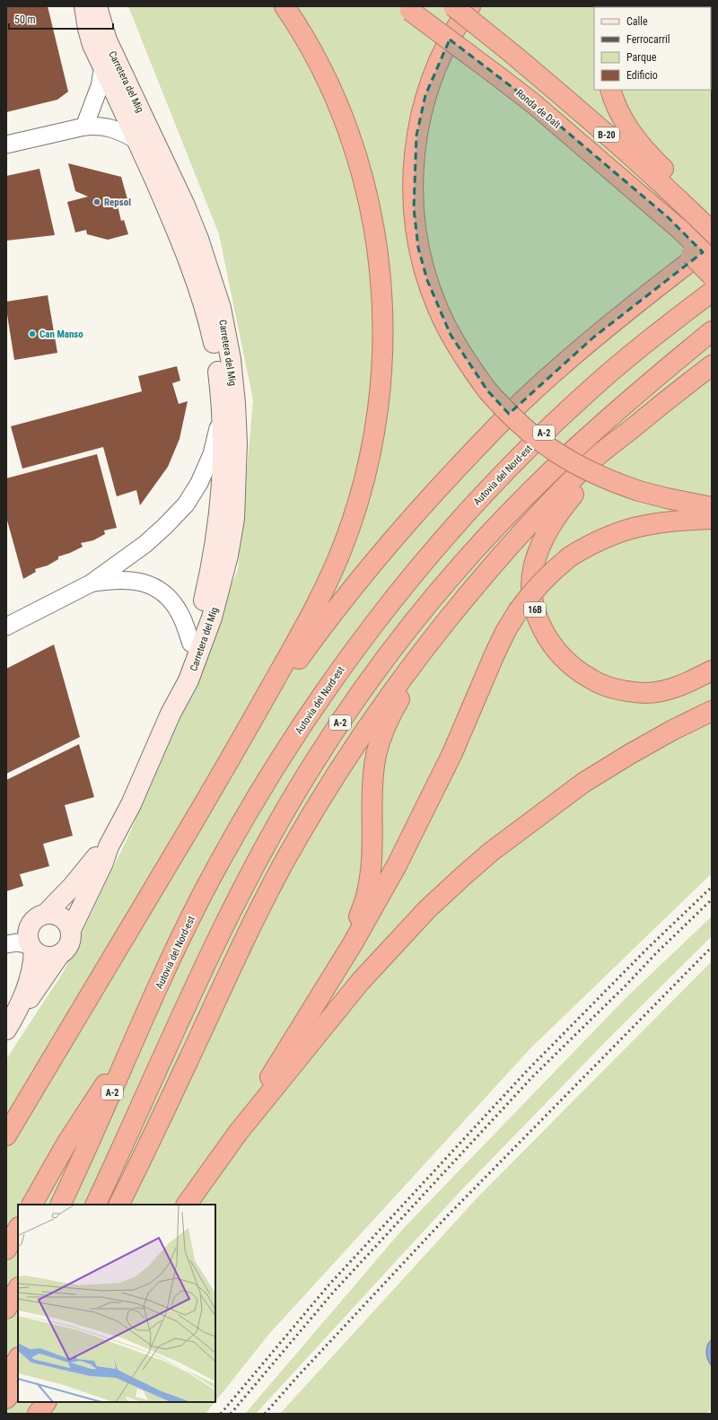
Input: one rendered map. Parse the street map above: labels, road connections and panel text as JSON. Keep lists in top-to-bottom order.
{
  "streets": {
    "highway": [
      "Ronda de Dalt",
      "B-20",
      "A-2",
      "Autovia del Nord-est",
      "16B"
    ],
    "street": ["Carretera del Mig"]
  },
  "crossings": [
    ["Ronda de Dalt", "B-20"]
  ],
  "places": ["Repsol", "Can Manso"],
  "legend": [
    "Calle",
    "Ferrocarril",
    "Parque",
    "Edificio"
  ],
  "scale_bar": "50 m"
}
